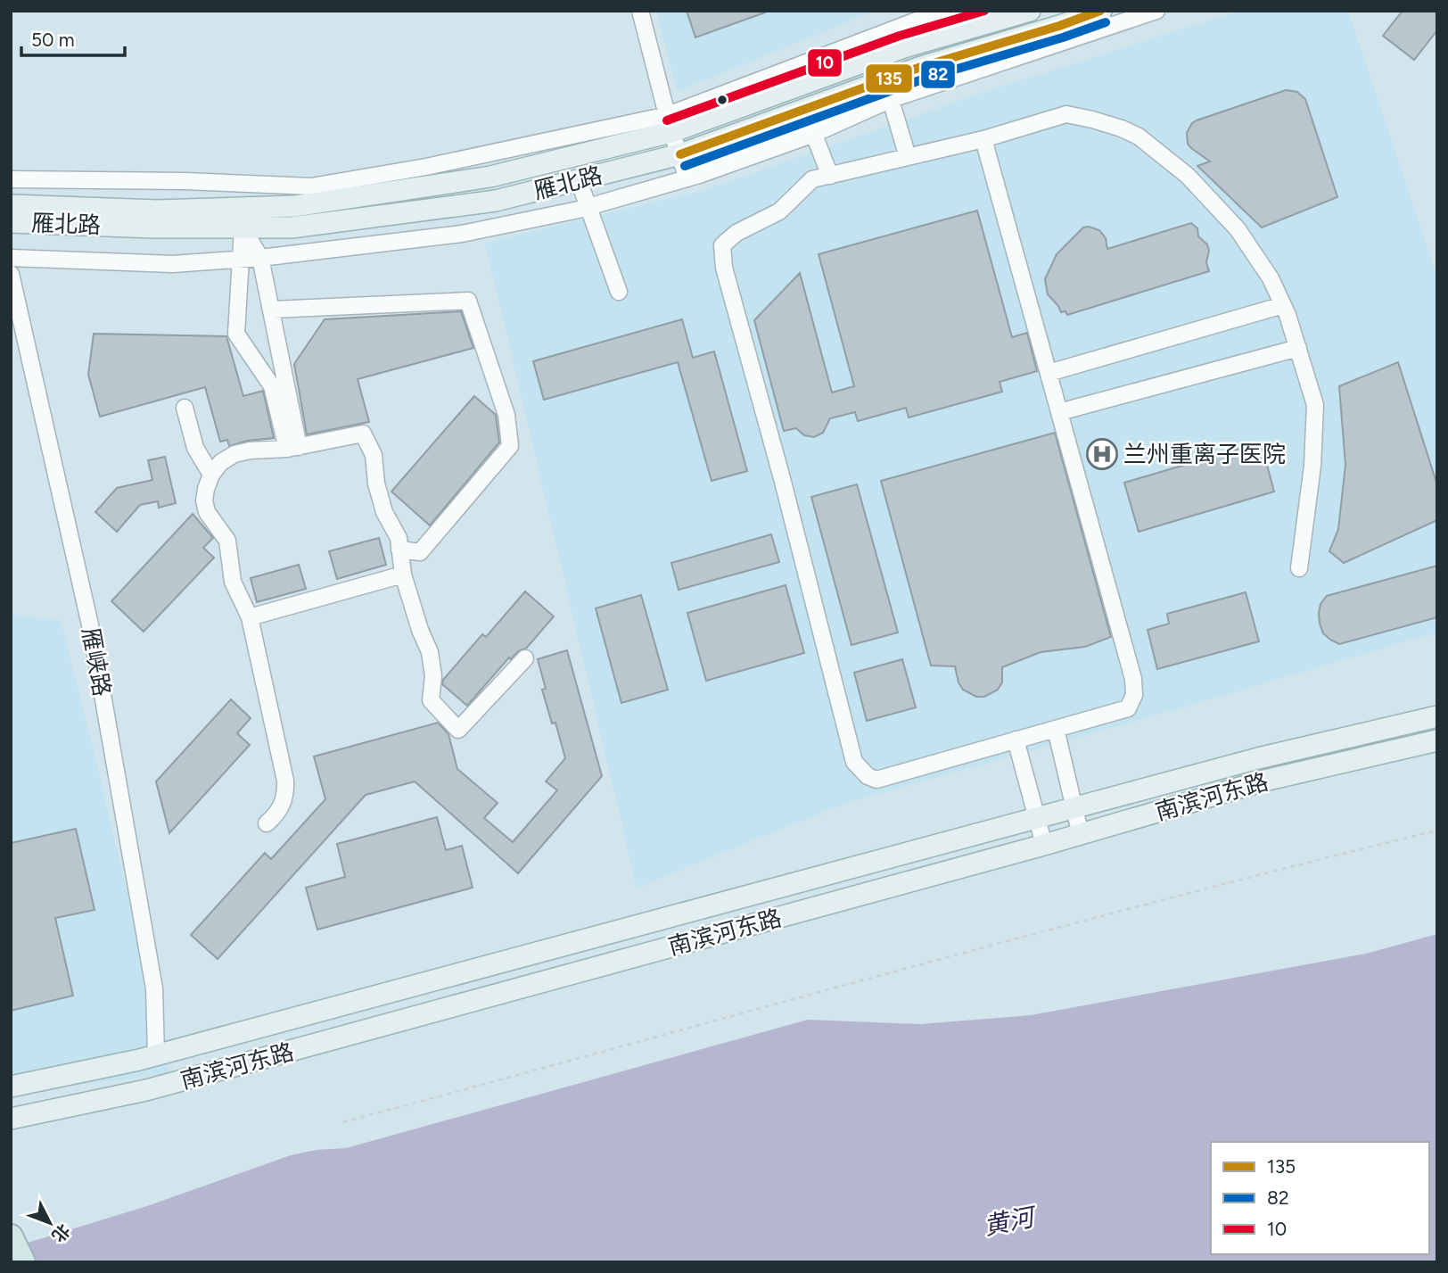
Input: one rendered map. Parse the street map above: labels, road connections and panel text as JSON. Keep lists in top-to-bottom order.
{
  "streets": {
    "main road": ["雁北路", "南滨河东路"],
    "street": ["雁峡路"]
  },
  "crossings": [
    ["雁峡路", "南滨河东路"]
  ],
  "water": ["黄河"],
  "places": {
    "hospital": ["兰州重离子医院"]
  },
  "lines": ["transit line 135", "transit line 10", "transit line 82"],
  "legend": ["135", "82", "10"],
  "scale_bar": "50 m",
  "north": "bottom right"
}
